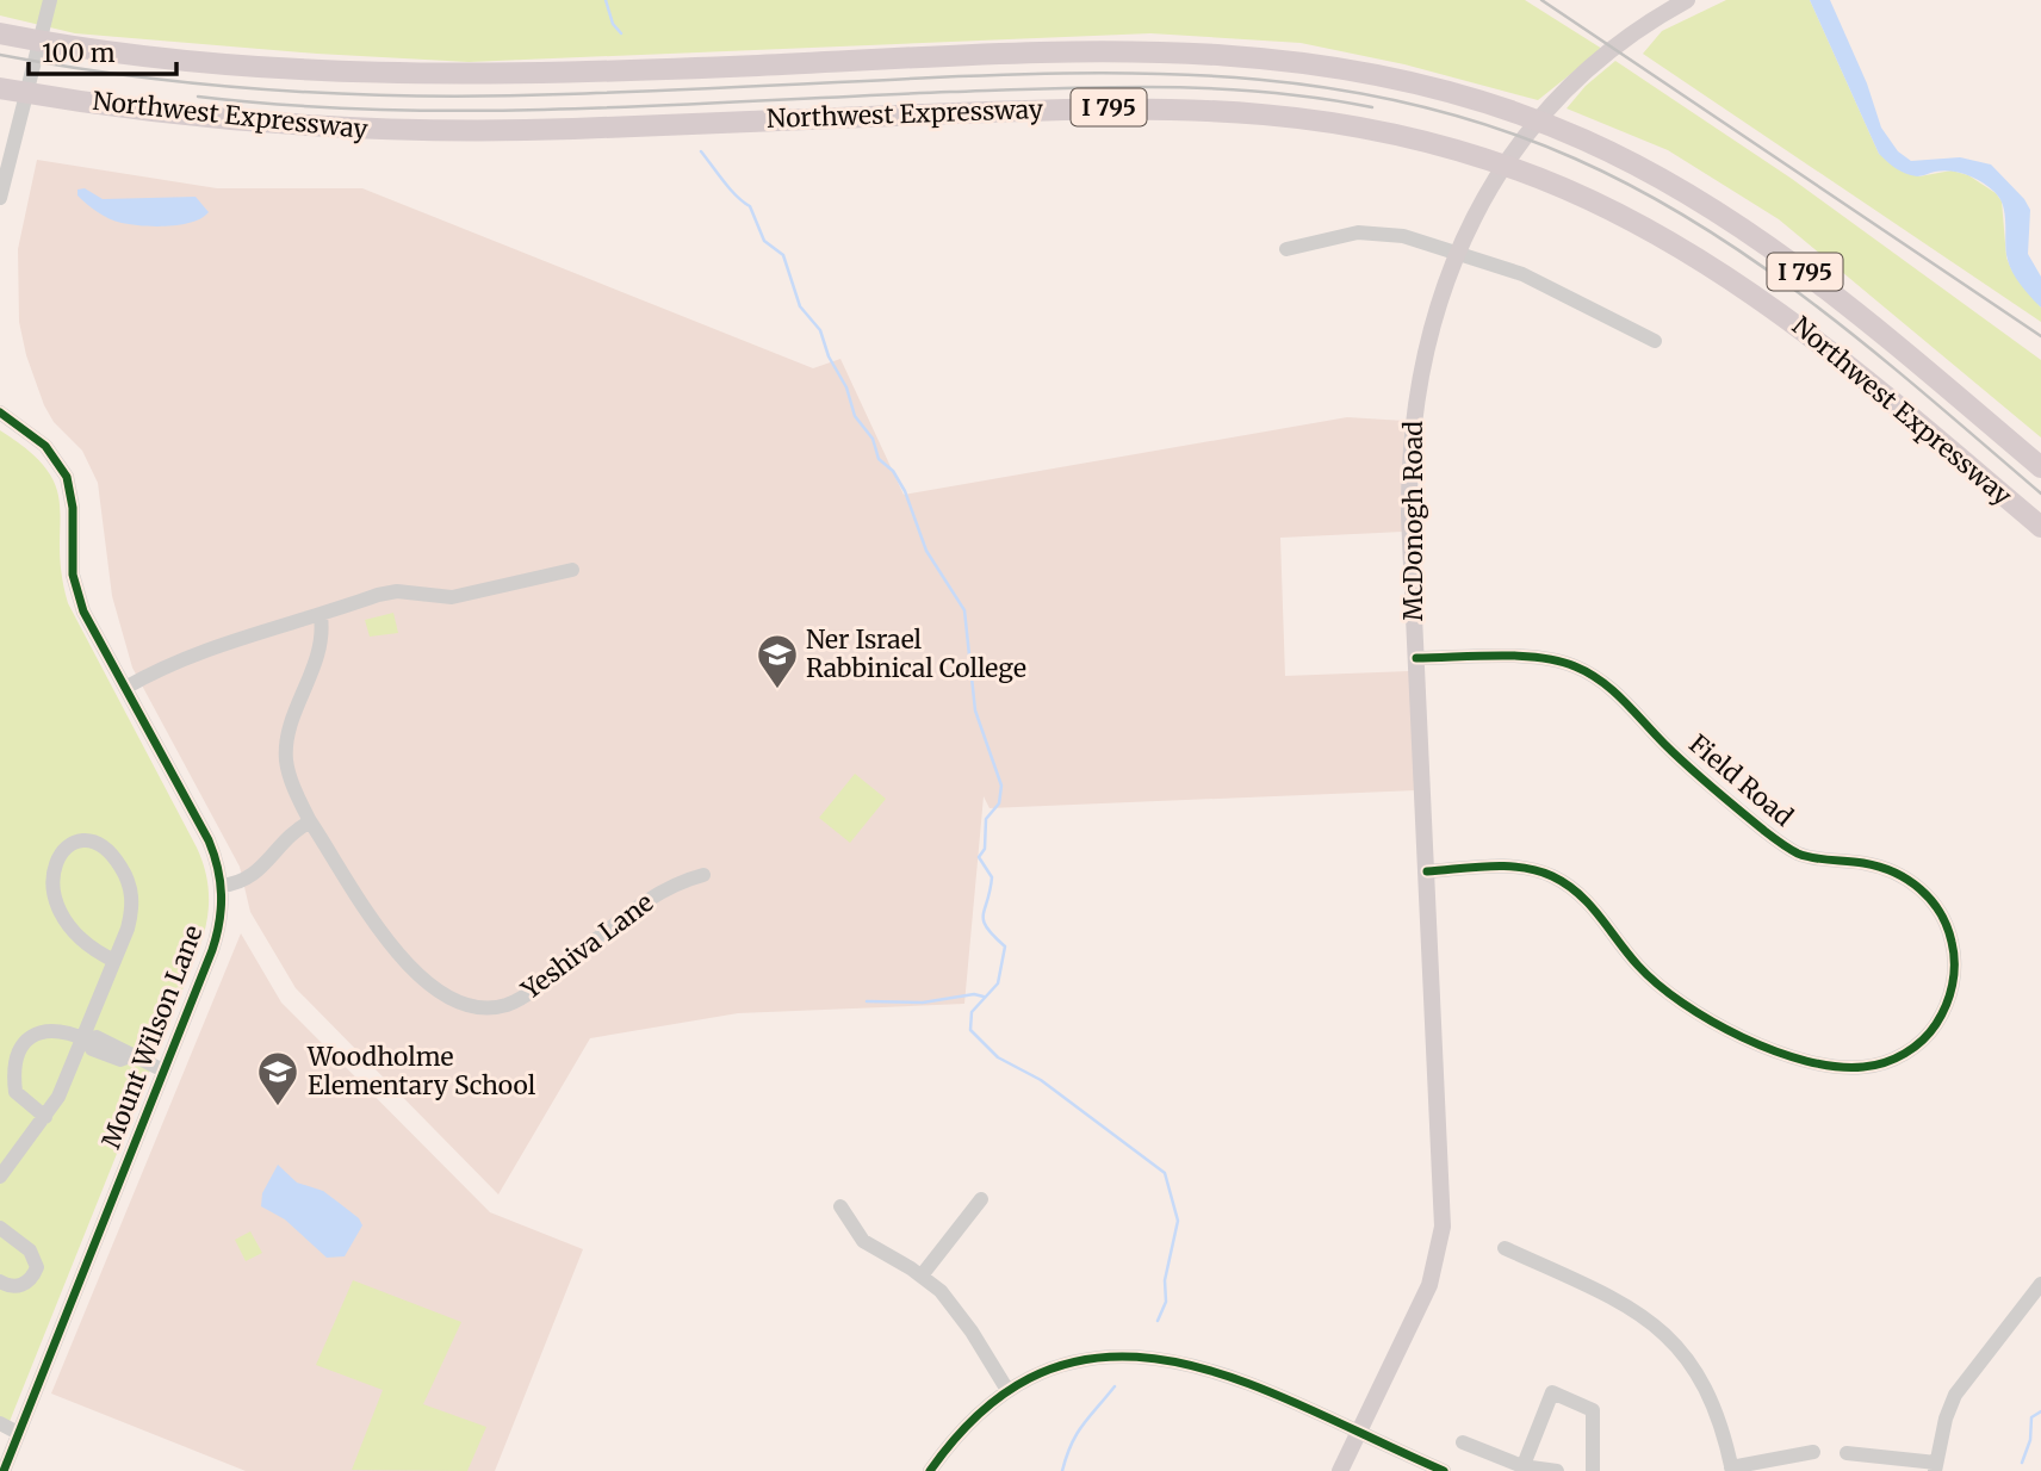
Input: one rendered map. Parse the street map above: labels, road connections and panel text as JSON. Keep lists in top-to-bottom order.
{
  "streets": {
    "highway": ["I 795", "Northwest Expressway"],
    "main road": ["McDonogh Road"],
    "street": ["Field Road", "Yeshiva Lane", "Mount Wilson Lane"]
  },
  "crossings": [
    ["McDonogh Road", "Field Road"]
  ],
  "places": {
    "school or university": ["Ner Israel Rabbinical College", "Woodholme Elementary School"]
  },
  "scale_bar": "100 m"
}
